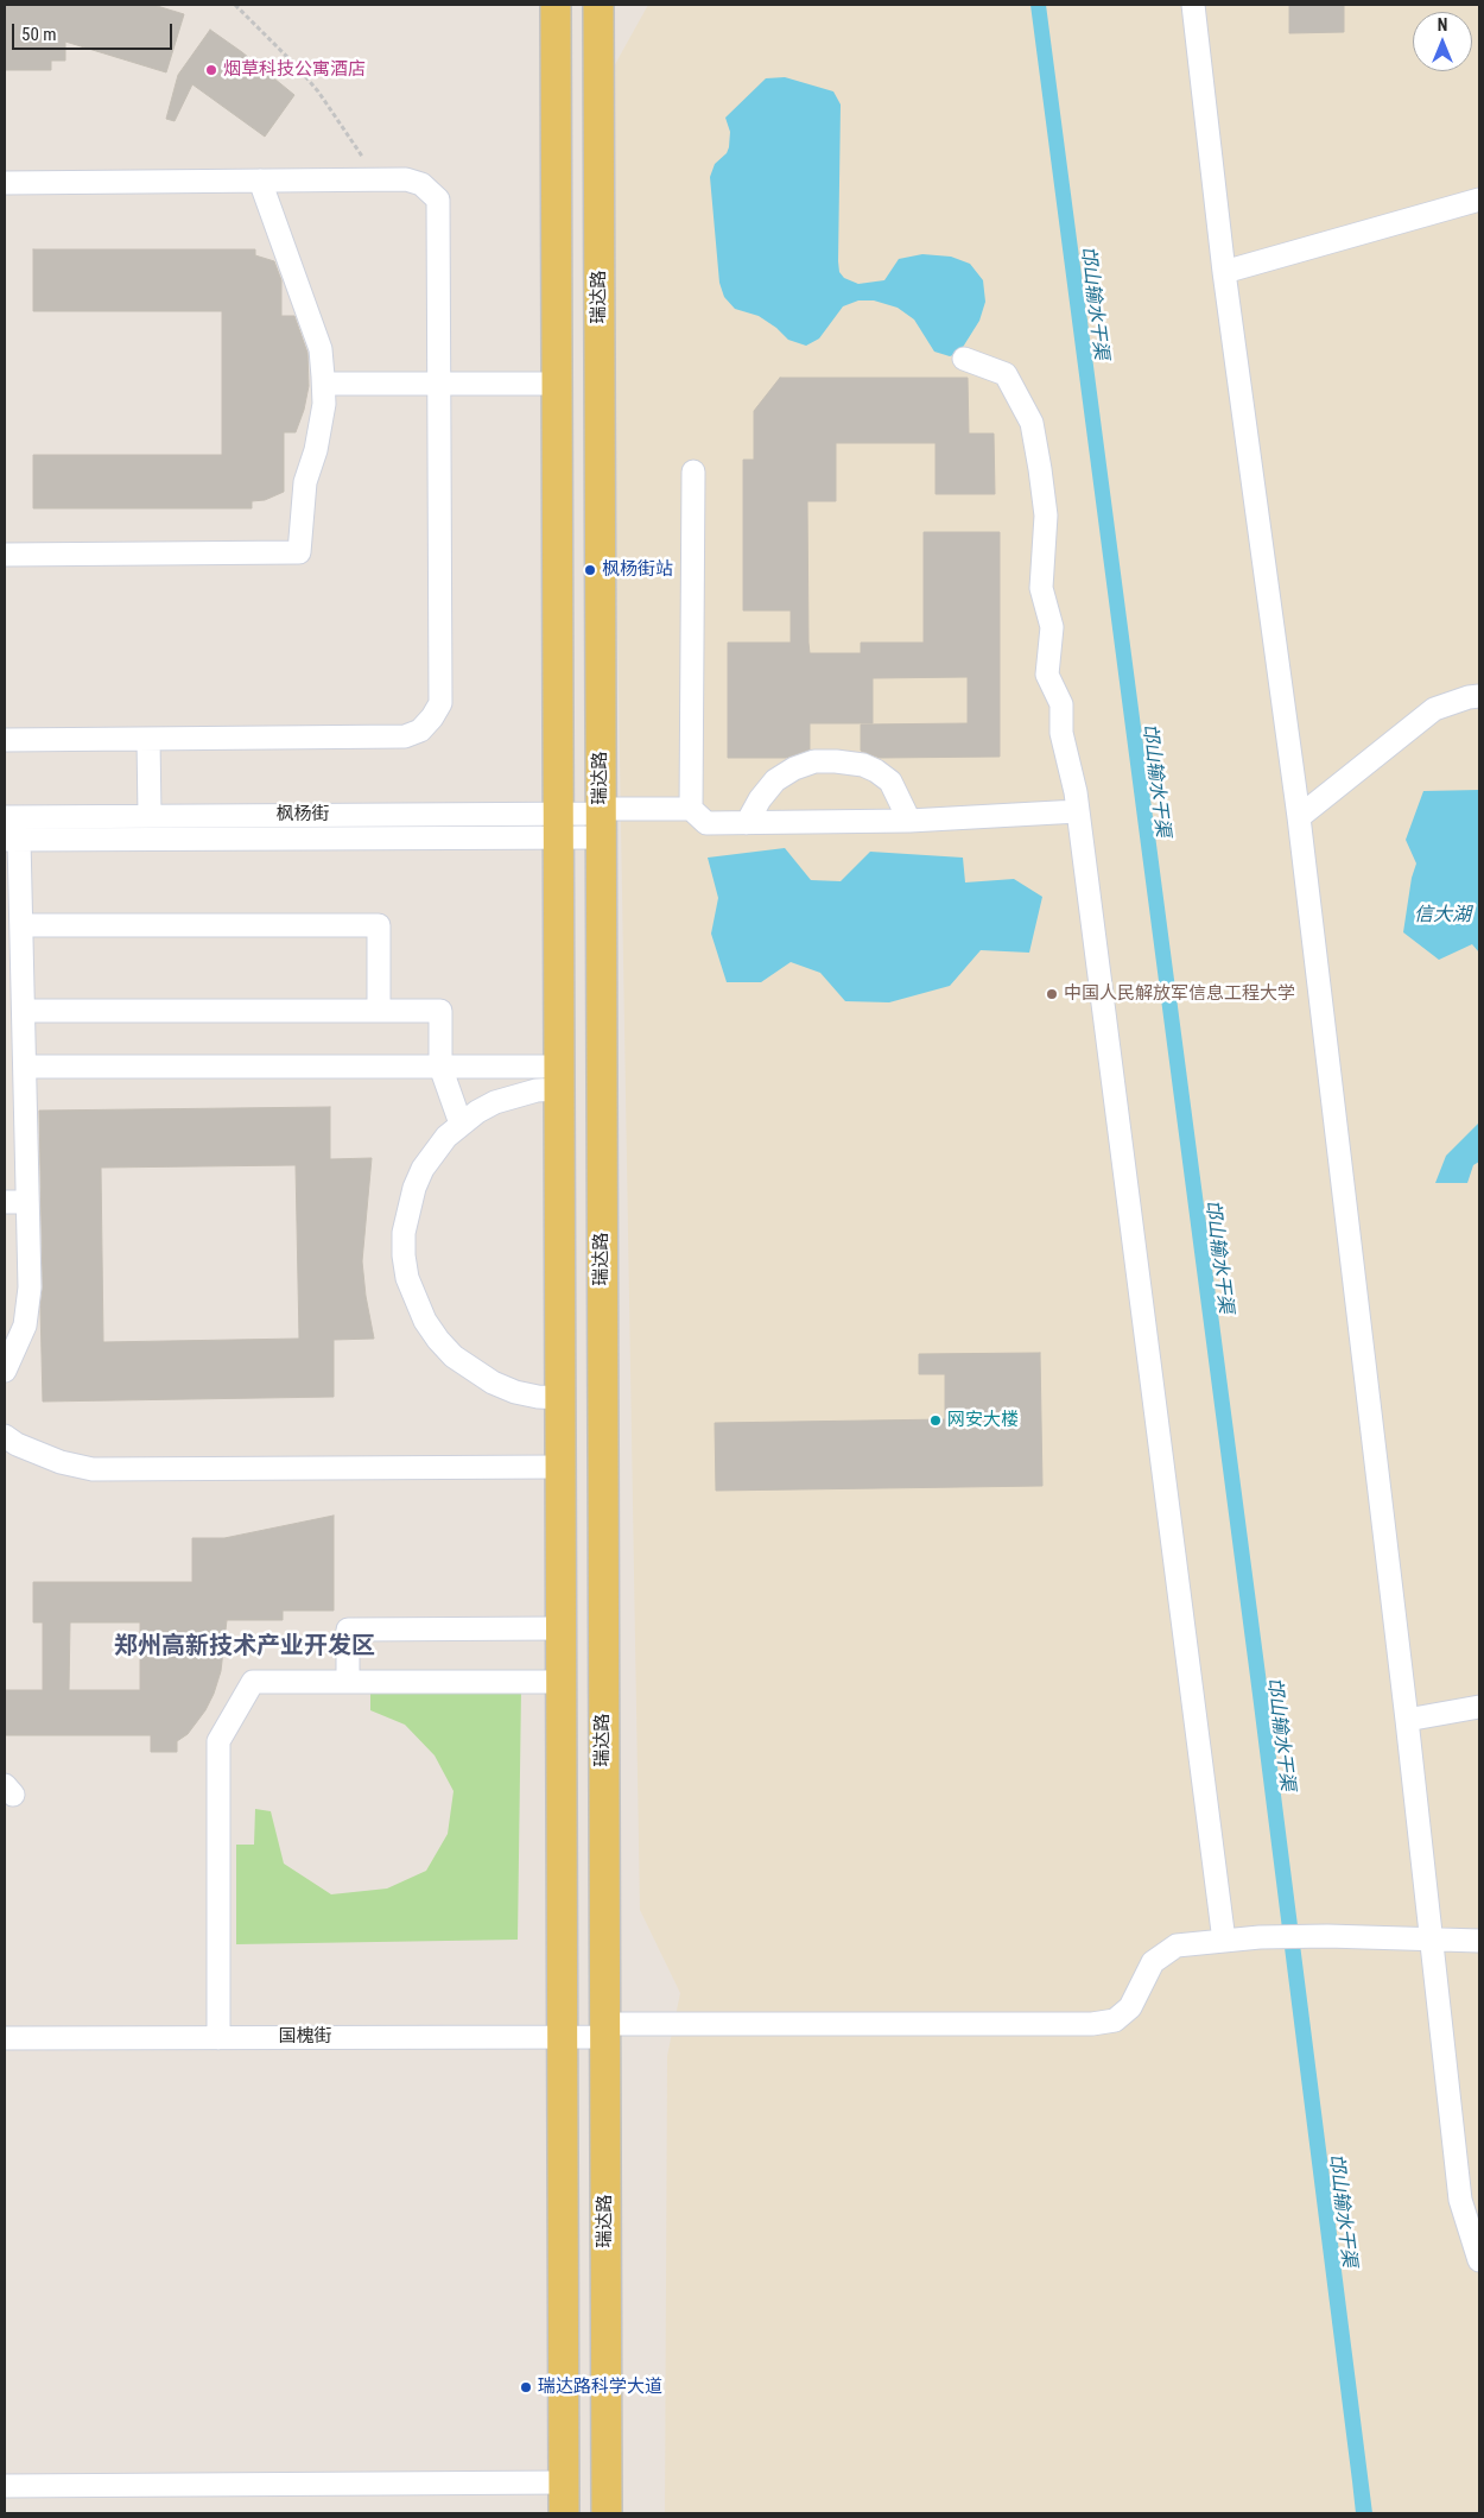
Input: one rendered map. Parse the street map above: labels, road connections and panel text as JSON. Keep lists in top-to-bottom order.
{
  "streets": {
    "main road": ["瑞达路"],
    "street": ["枫杨街", "国槐街"]
  },
  "crossings": [
    ["瑞达路", "枫杨街"],
    ["瑞达路", "国槐街"]
  ],
  "districts": ["郑州高新技术产业开发区"],
  "water": ["邙山输水干渠", "信大湖"],
  "places": [
    "烟草科技公寓酒店",
    "枫杨街站",
    "中国人民解放军信息工程大学",
    "网安大楼",
    "瑞达路科学大道"
  ],
  "scale_bar": "50 m",
  "north": "top"
}
